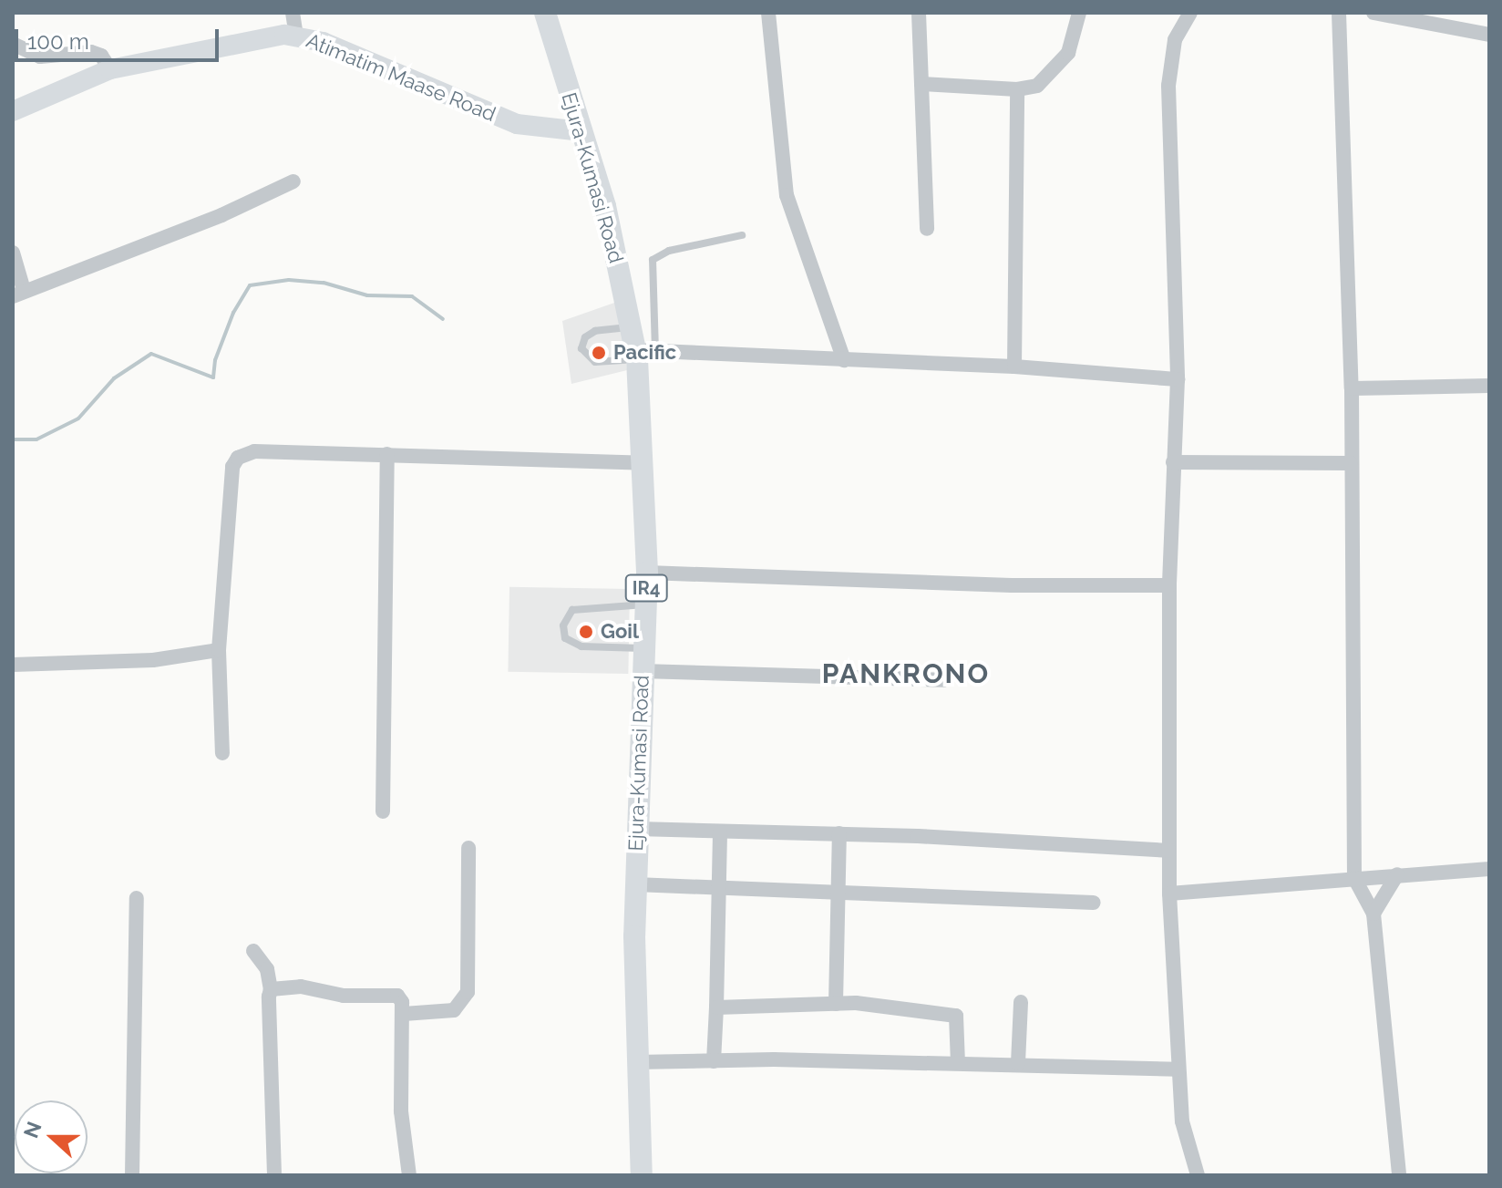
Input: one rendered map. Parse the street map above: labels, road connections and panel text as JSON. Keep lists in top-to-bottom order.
{
  "streets": {
    "main road": ["Atimatim Maase Road", "Ejura-Kumasi Road", "IR4"]
  },
  "crossings": [
    ["Atimatim Maase Road", "Ejura-Kumasi Road"]
  ],
  "districts": ["PANKRONO"],
  "places": ["Pacific", "Goil"],
  "scale_bar": "100 m",
  "north": "left"
}
